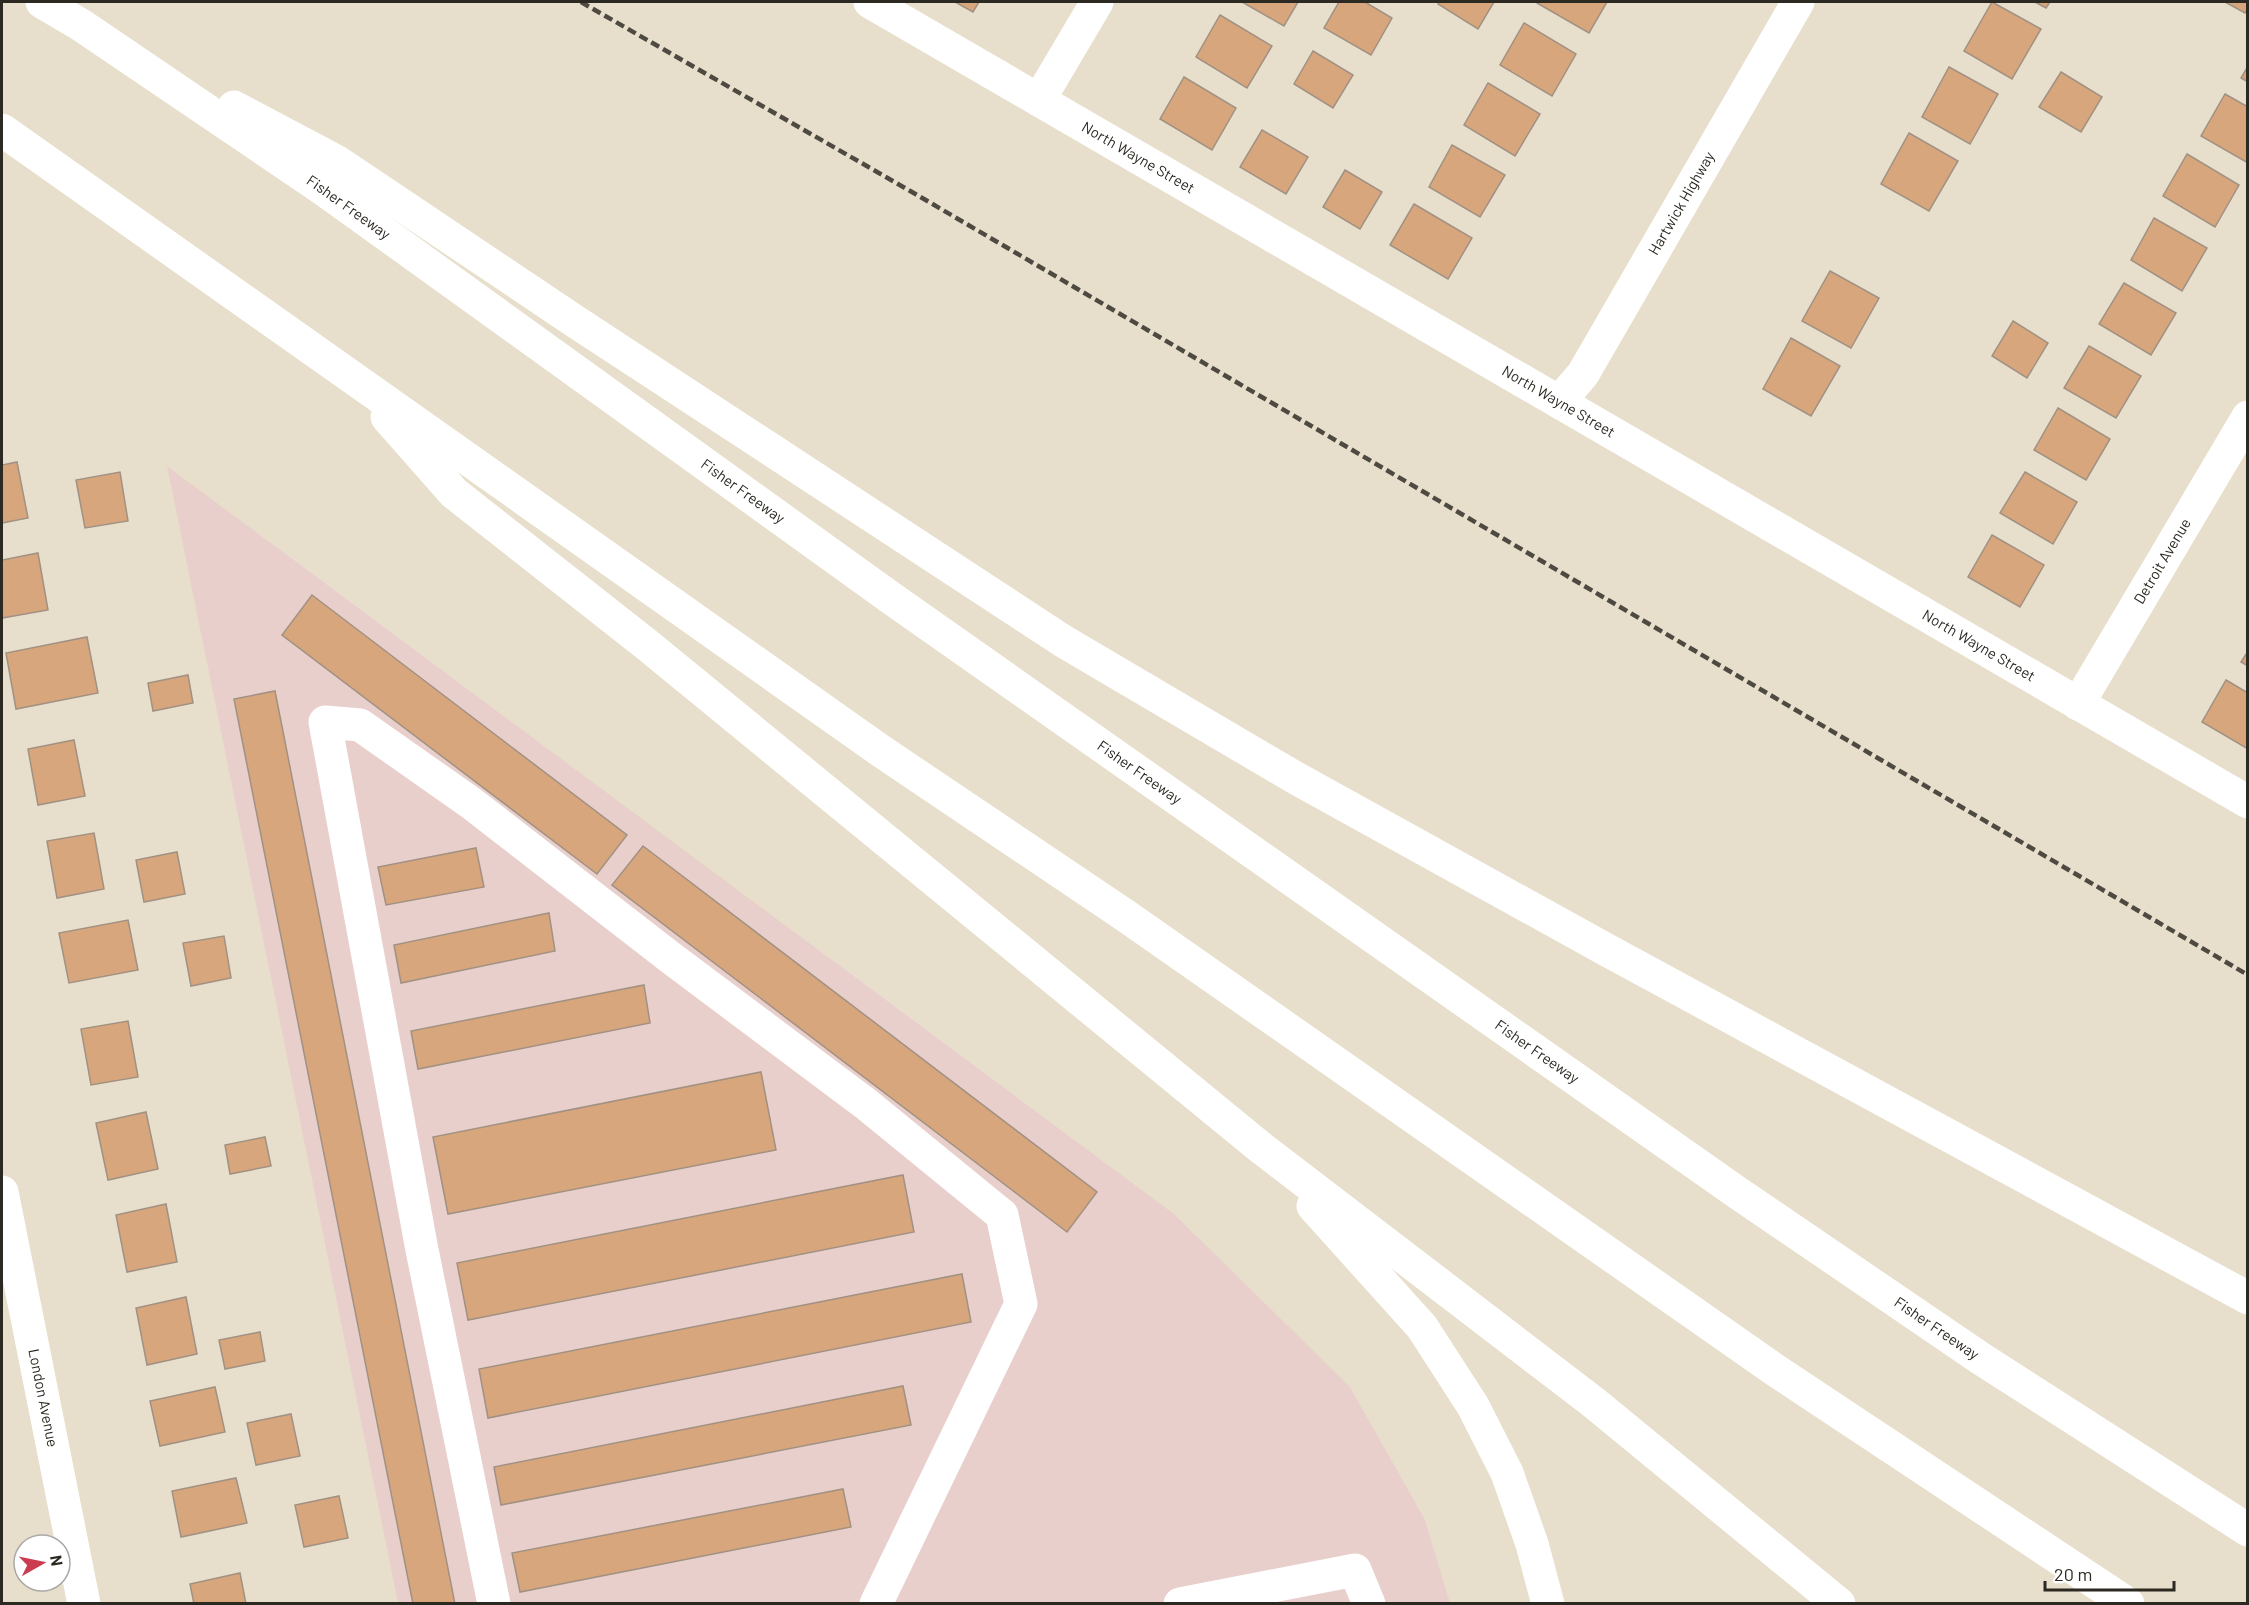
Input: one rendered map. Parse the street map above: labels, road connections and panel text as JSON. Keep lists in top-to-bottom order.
{
  "streets": {
    "main road": [
      "North Wayne Street",
      "Hartwick Highway",
      "Fisher Freeway",
      "Detroit Avenue",
      "London Avenue"
    ]
  },
  "crossings": [
    ["North Wayne Street", "Hartwick Highway"],
    ["North Wayne Street", "Detroit Avenue"]
  ],
  "scale_bar": "20 m",
  "north": "right"
}
